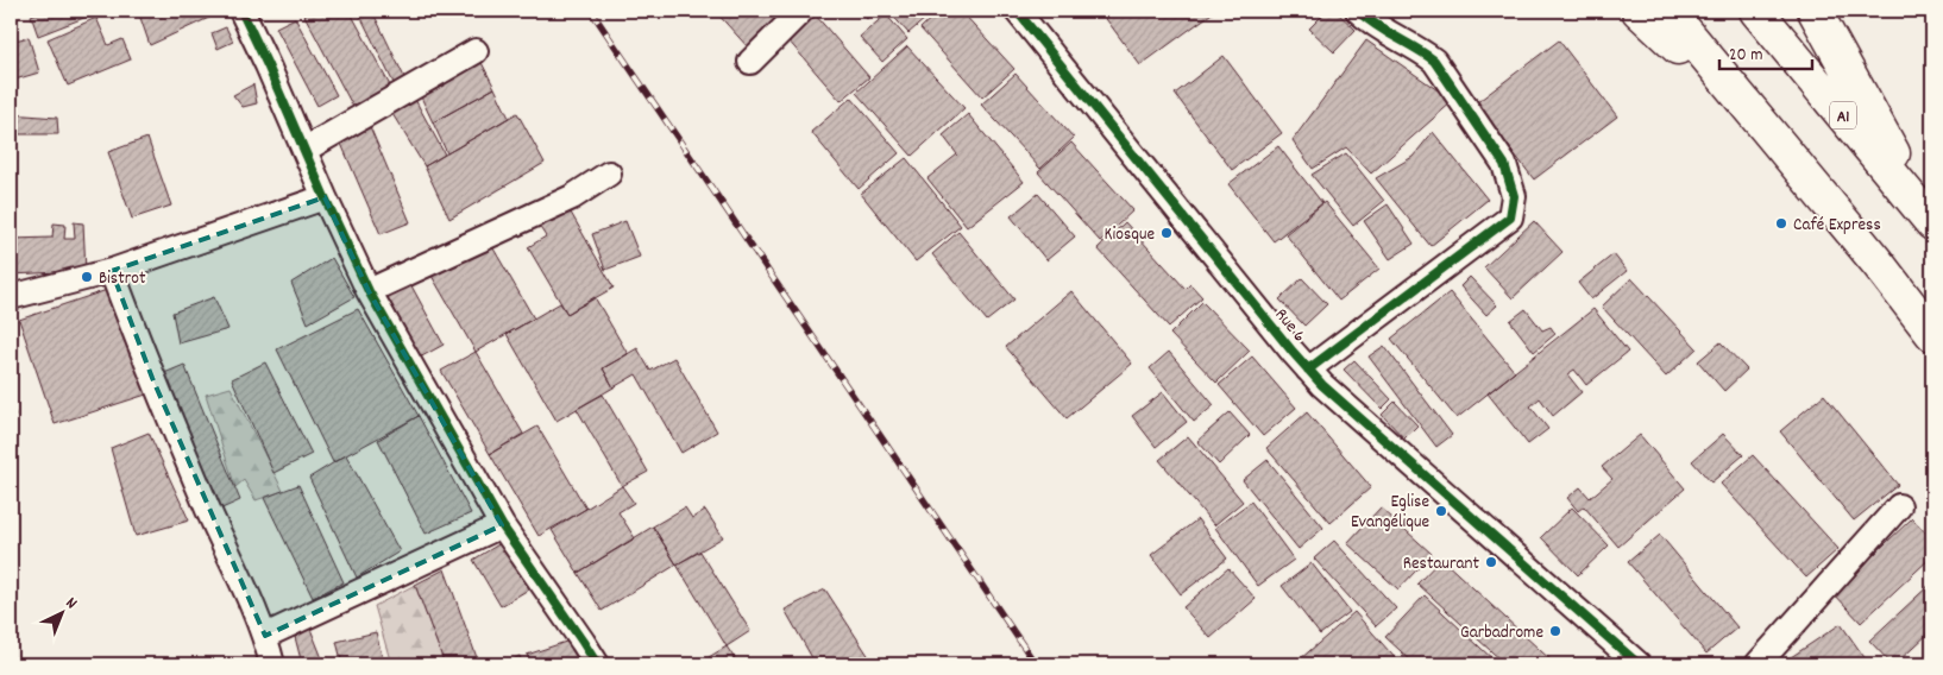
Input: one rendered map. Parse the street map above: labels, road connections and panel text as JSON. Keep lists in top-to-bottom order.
{
  "streets": {
    "main road": ["A1"],
    "street": ["Rue 6"]
  },
  "places": [
    "Café Express",
    "Kiosque",
    "Bistrot",
    "Eglise Evangélique",
    "Restaurant",
    "Garbadrome"
  ],
  "scale_bar": "20 m",
  "north": "top right"
}
